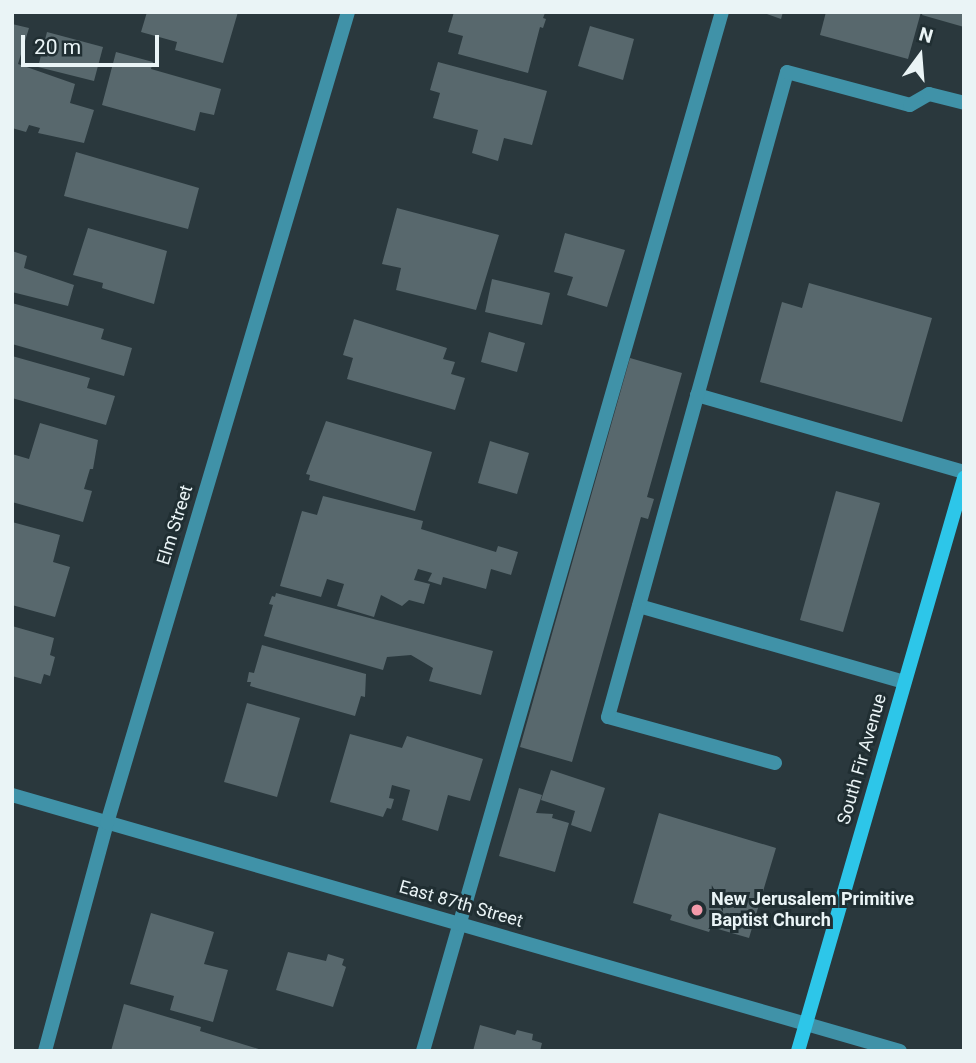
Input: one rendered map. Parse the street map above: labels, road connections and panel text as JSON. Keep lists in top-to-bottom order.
{
  "streets": {
    "street": ["Elm Street", "South Fir Avenue", "East 87th Street"]
  },
  "crossings": [
    ["Elm Street", "East 87th Street"],
    ["South Fir Avenue", "East 87th Street"]
  ],
  "places": ["New Jerusalem Primitive Baptist Church"],
  "scale_bar": "20 m",
  "north": "top"
}
